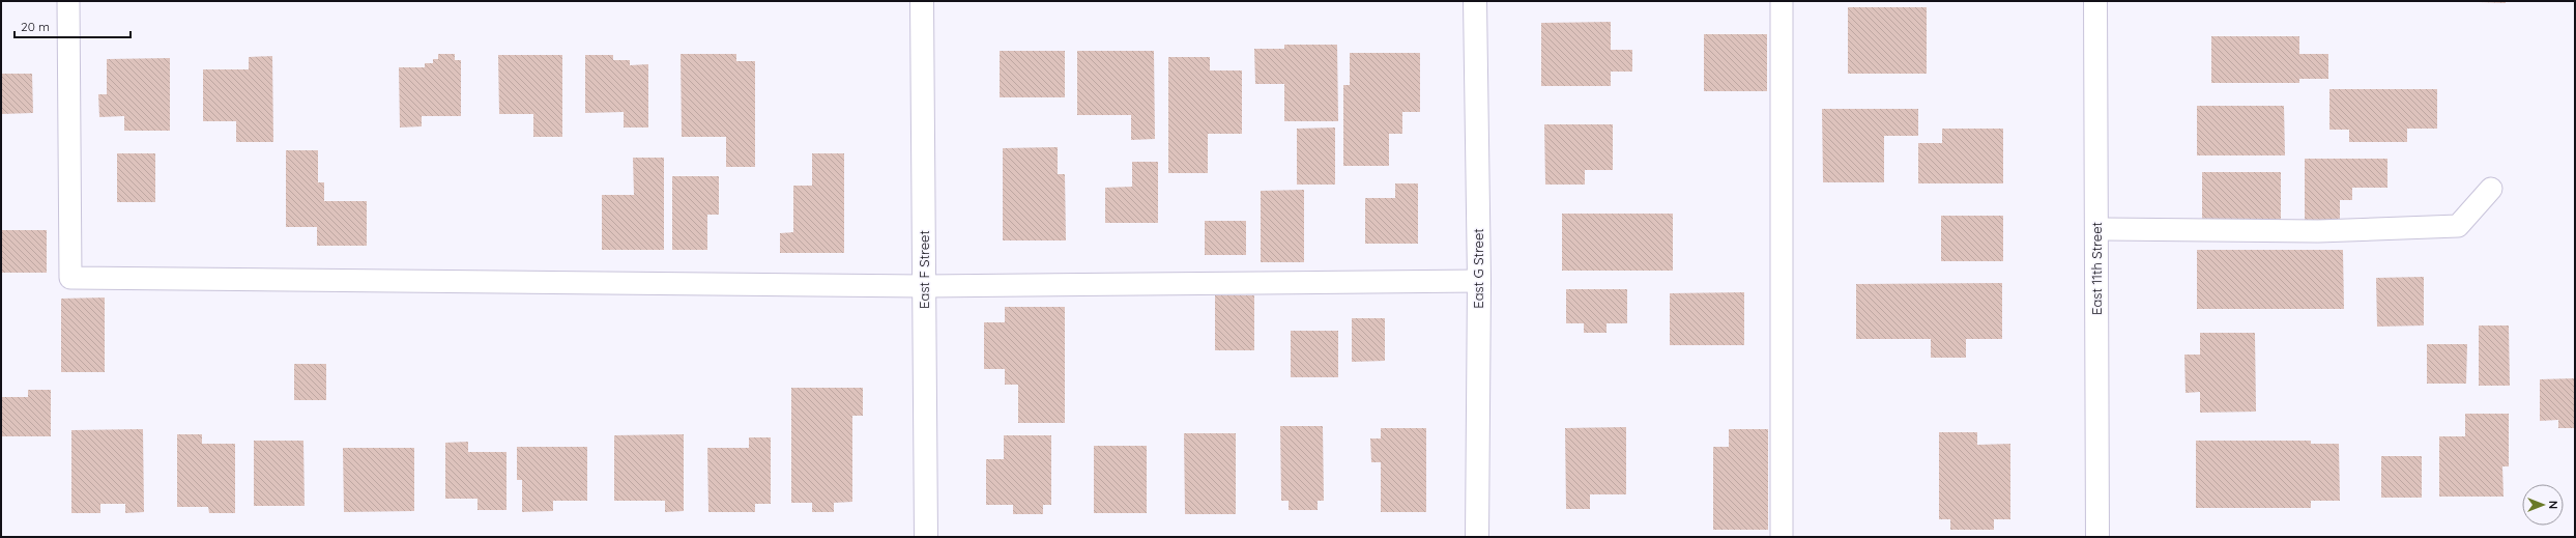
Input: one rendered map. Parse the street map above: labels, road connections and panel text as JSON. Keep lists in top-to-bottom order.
{
  "streets": {
    "street": ["East G Street", "East 11th Street", "East F Street"]
  },
  "scale_bar": "20 m",
  "north": "right"
}
